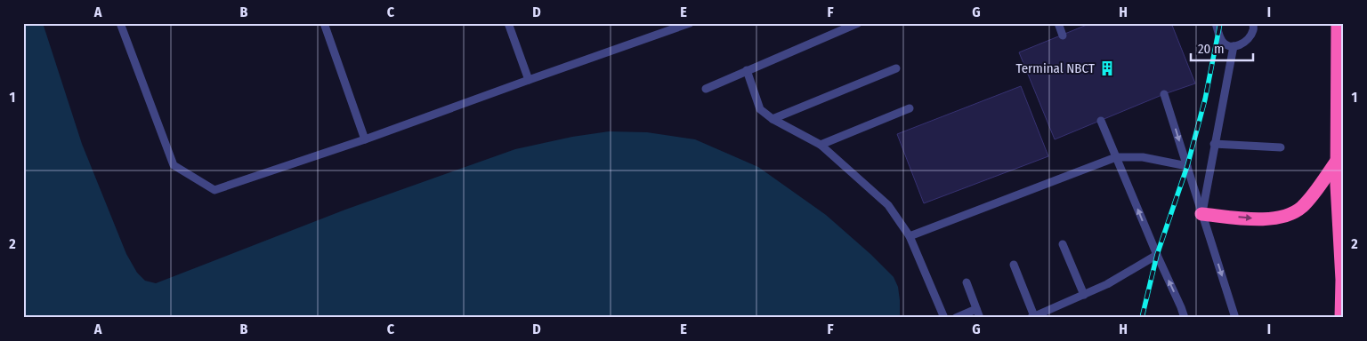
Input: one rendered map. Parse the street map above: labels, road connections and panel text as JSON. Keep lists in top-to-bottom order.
{
  "places": {
    "building": ["Terminal NBCT"]
  },
  "scale_bar": "20 m",
  "grid": {
    "columns": [
      "A",
      "B",
      "C",
      "D",
      "E",
      "F",
      "G",
      "H",
      "I"
    ],
    "rows": ["1", "2"]
  }
}
